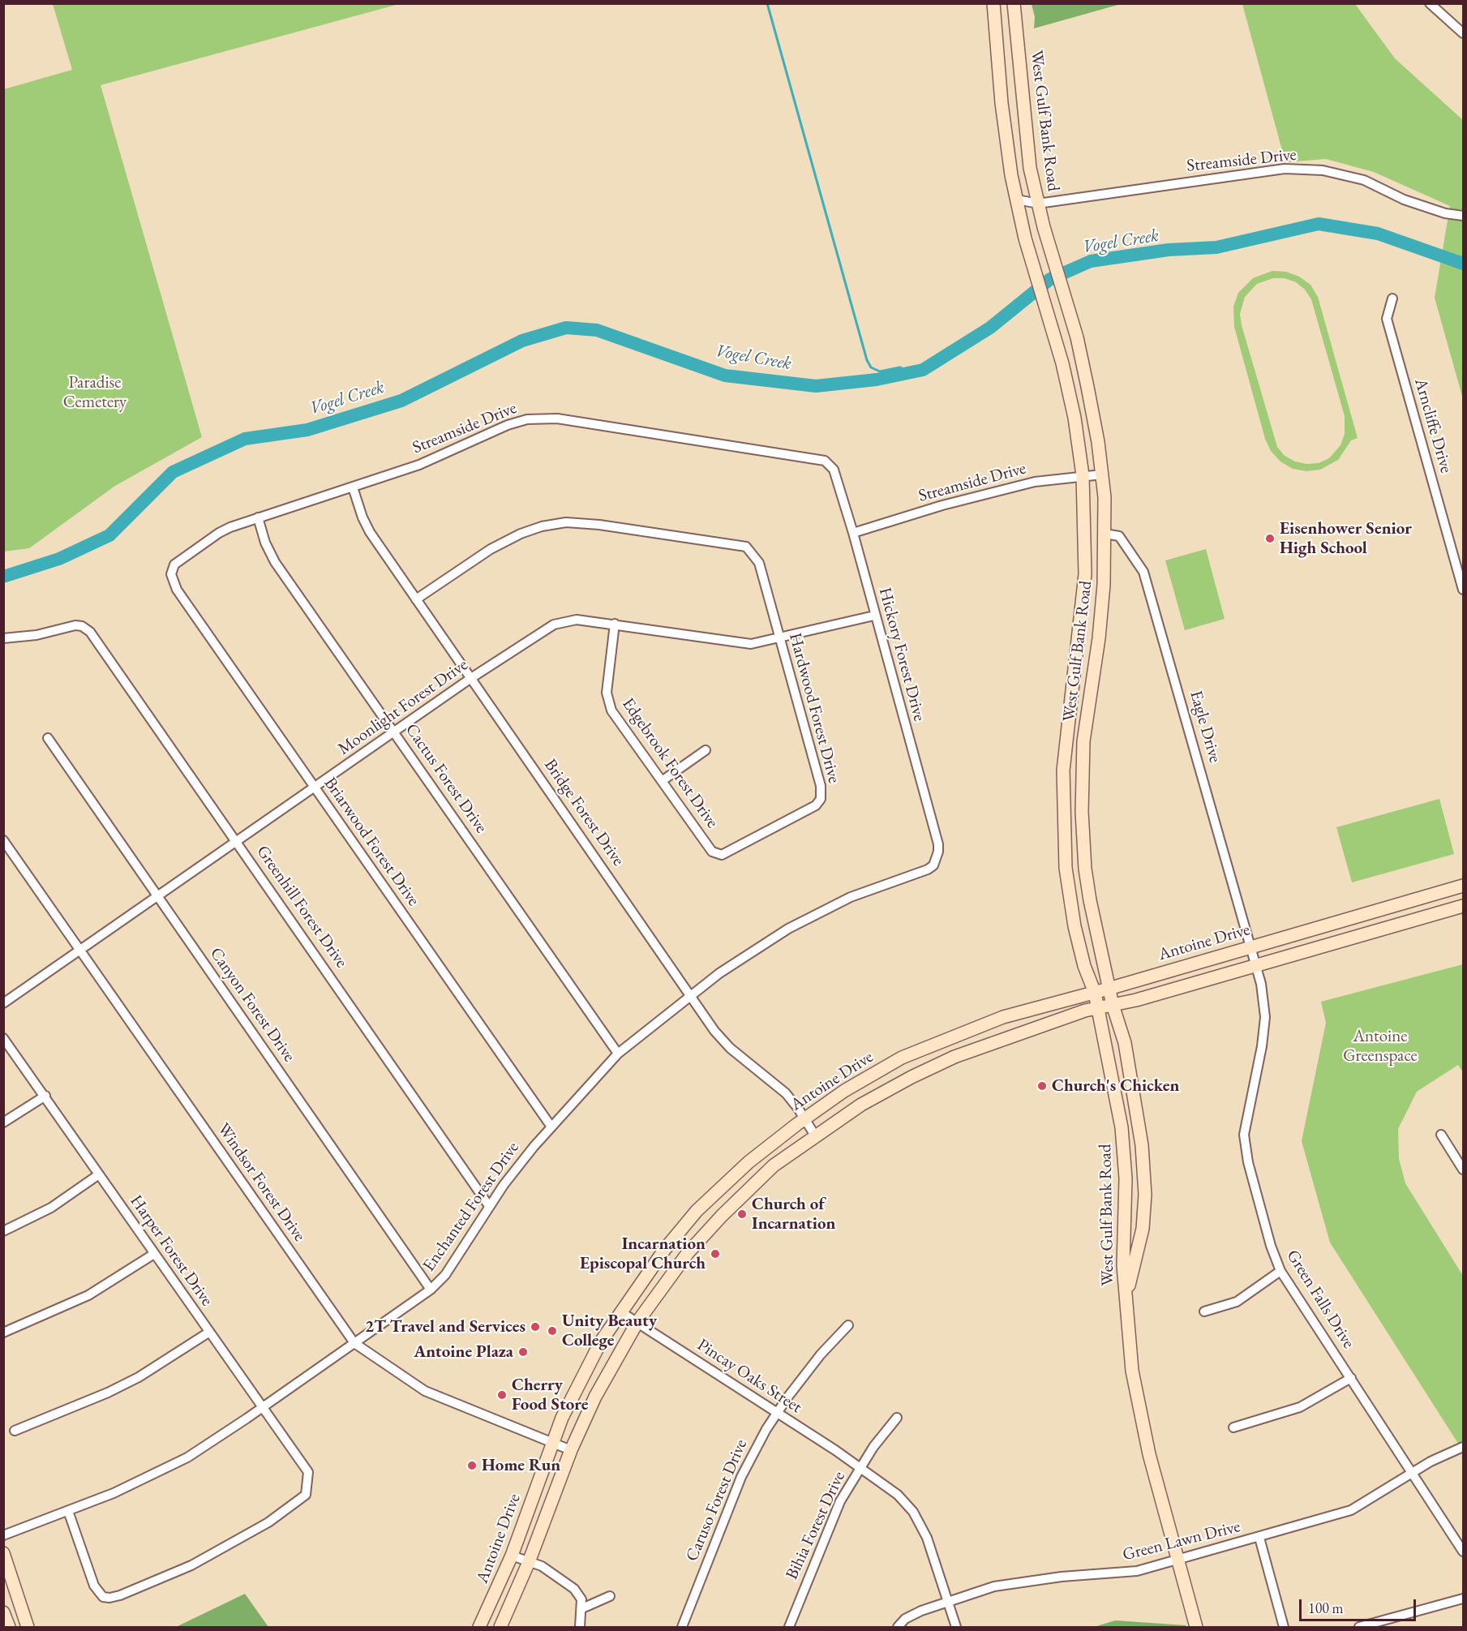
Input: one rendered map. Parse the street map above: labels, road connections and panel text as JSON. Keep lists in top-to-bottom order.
{
  "streets": {
    "main road": ["West Gulf Bank Road", "Antoine Drive"],
    "street": [
      "Streamside Drive",
      "Arncliffe Drive",
      "Hickory Forest Drive",
      "Moonlight Forest Drive",
      "Hardwood Forest Drive",
      "Eagle Drive",
      "Edgebrook Forest Drive",
      "Cactus Forest Drive",
      "Bridge Forest Drive",
      "Briarwood Forest Drive",
      "Greenhill Forest Drive",
      "Canyon Forest Drive",
      "Windsor Forest Drive",
      "Enchanted Forest Drive",
      "Harper Forest Drive",
      "Green Falls Drive",
      "Pincay Oaks Street",
      "Caruso Forest Drive",
      "Bihia Forest Drive",
      "Green Lawn Drive"
    ]
  },
  "crossings": [
    ["West Gulf Bank Road", "Streamside Drive"],
    ["West Gulf Bank Road", "Eagle Drive"],
    ["West Gulf Bank Road", "Antoine Drive"],
    ["West Gulf Bank Road", "Green Lawn Drive"],
    ["Streamside Drive", "Hickory Forest Drive"],
    ["Streamside Drive", "Cactus Forest Drive"],
    ["Streamside Drive", "Bridge Forest Drive"],
    ["Streamside Drive", "Briarwood Forest Drive"],
    ["Hickory Forest Drive", "Moonlight Forest Drive"],
    ["Hickory Forest Drive", "Enchanted Forest Drive"],
    ["Moonlight Forest Drive", "Hardwood Forest Drive"],
    ["Moonlight Forest Drive", "Edgebrook Forest Drive"],
    ["Moonlight Forest Drive", "Cactus Forest Drive"],
    ["Moonlight Forest Drive", "Bridge Forest Drive"],
    ["Moonlight Forest Drive", "Briarwood Forest Drive"],
    ["Moonlight Forest Drive", "Greenhill Forest Drive"],
    ["Moonlight Forest Drive", "Canyon Forest Drive"],
    ["Moonlight Forest Drive", "Windsor Forest Drive"],
    ["Hardwood Forest Drive", "Edgebrook Forest Drive"],
    ["Hardwood Forest Drive", "Bridge Forest Drive"],
    ["Eagle Drive", "Antoine Drive"],
    ["Eagle Drive", "Green Falls Drive"],
    ["Cactus Forest Drive", "Enchanted Forest Drive"],
    ["Bridge Forest Drive", "Antoine Drive"],
    ["Bridge Forest Drive", "Enchanted Forest Drive"],
    ["Briarwood Forest Drive", "Enchanted Forest Drive"],
    ["Greenhill Forest Drive", "Enchanted Forest Drive"],
    ["Antoine Drive", "Windsor Forest Drive"],
    ["Antoine Drive", "Green Falls Drive"],
    ["Antoine Drive", "Pincay Oaks Street"],
    ["Canyon Forest Drive", "Enchanted Forest Drive"],
    ["Windsor Forest Drive", "Enchanted Forest Drive"],
    ["Enchanted Forest Drive", "Harper Forest Drive"],
    ["Green Falls Drive", "Green Lawn Drive"],
    ["Pincay Oaks Street", "Caruso Forest Drive"],
    ["Pincay Oaks Street", "Bihia Forest Drive"],
    ["Pincay Oaks Street", "Green Lawn Drive"]
  ],
  "water": ["Vogel Creek"],
  "parks": ["Paradise Cemetery", "Antoine Greenspace"],
  "places": [
    "Eisenhower Senior High School",
    "Church's Chicken",
    "Church of Incarnation",
    "Incarnation Episcopal Church",
    "2T Travel and Services",
    "Unity Beauty College",
    "Antoine Plaza",
    "Cherry Food Store",
    "Home Run"
  ],
  "scale_bar": "100 m"
}
